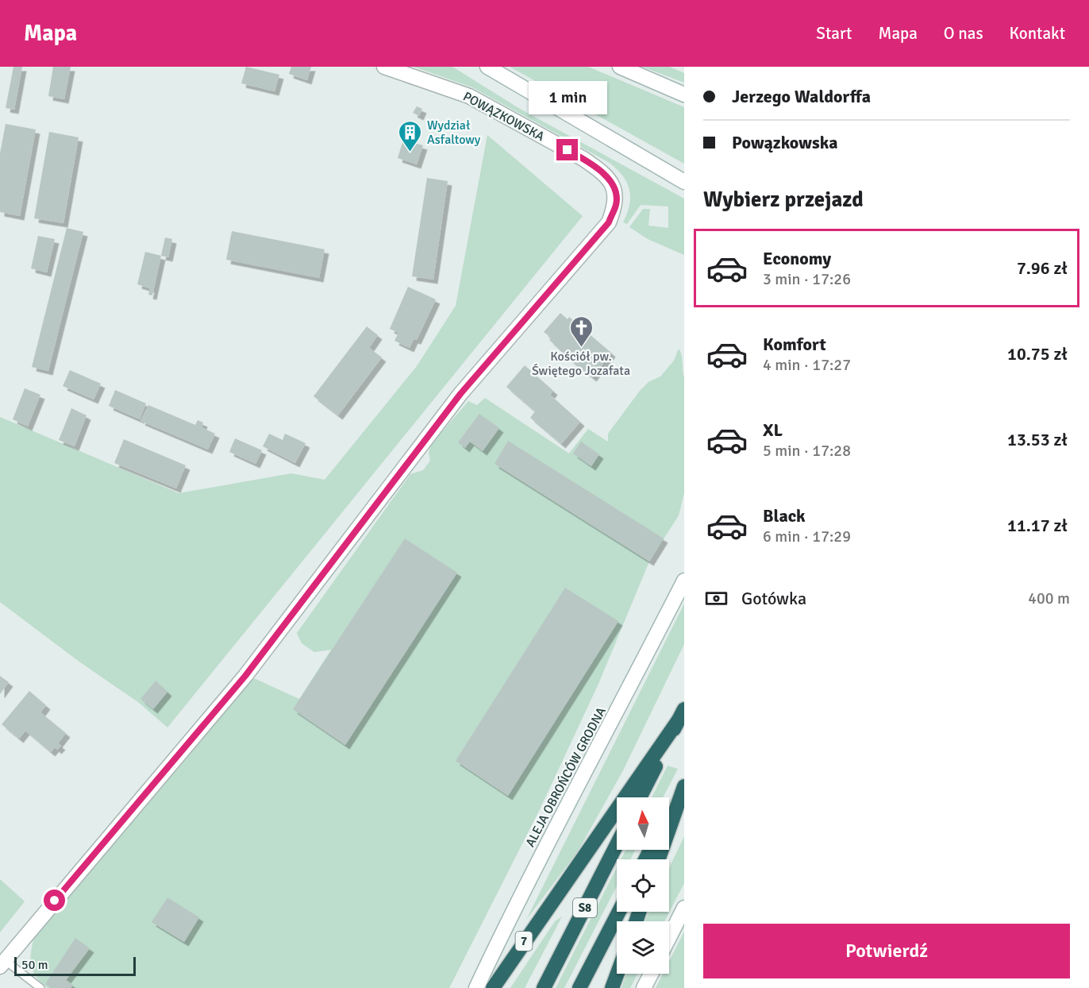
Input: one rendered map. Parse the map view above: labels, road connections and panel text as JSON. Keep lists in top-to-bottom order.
{
  "streets": {
    "highway": ["S8", "7"],
    "street": ["POWĄZKOWSKA", "ALEJA OBROŃCÓW GRODNA"]
  },
  "places": {
    "building": ["Wydział Asfaltowy"],
    "church": ["Kościół pw. Świętego Jozafata"]
  },
  "scale_bar": "50 m",
  "north": "top",
  "page": {
    "header": "Mapa",
    "nav": [
      "Start",
      "Mapa",
      "O nas",
      "Kontakt"
    ],
    "banner": ["Jerzego Waldorffa", "Powązkowska"],
    "bubble": "1 min",
    "heading": "Wybierz przejazd",
    "list": [
      {
        "name": "Economy",
        "note": "3 min · 17:26",
        "value": "7.96 zł"
      },
      {
        "name": "Komfort",
        "note": "4 min · 17:27",
        "value": "10.75 zł"
      },
      {
        "name": "XL",
        "note": "5 min · 17:28",
        "value": "13.53 zł"
      },
      {
        "name": "Black",
        "note": "6 min · 17:29",
        "value": "11.17 zł"
      }
    ],
    "pay": ["Gotówka", "400 m"],
    "buttons": "Potwierdź",
    "scale": "50 m"
  }
}
